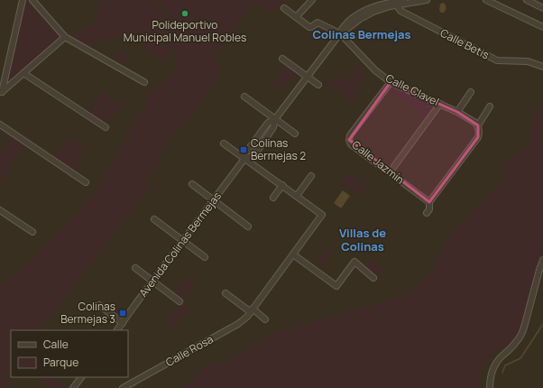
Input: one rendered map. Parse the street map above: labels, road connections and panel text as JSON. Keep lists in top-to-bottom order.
{
  "streets": {
    "street": [
      "Calle Betis",
      "Calle Clavel",
      "Calle Jazmín",
      "Avenida Colinas Bermejas",
      "Calle Rosa"
    ]
  },
  "crossings": [
    ["Calle Betis", "Avenida Colinas Bermejas"],
    ["Calle Clavel", "Calle Jazmín"],
    ["Calle Clavel", "Avenida Colinas Bermejas"]
  ],
  "districts": ["Colinas Bermejas", "Villas de Colinas"],
  "places": {
    "other": ["Polideportivo Municipal Manuel Robles"],
    "transit": ["Colinas Bermejas 2", "Colinas Bermejas 3"]
  },
  "legend": ["Calle", "Parque"]
}
